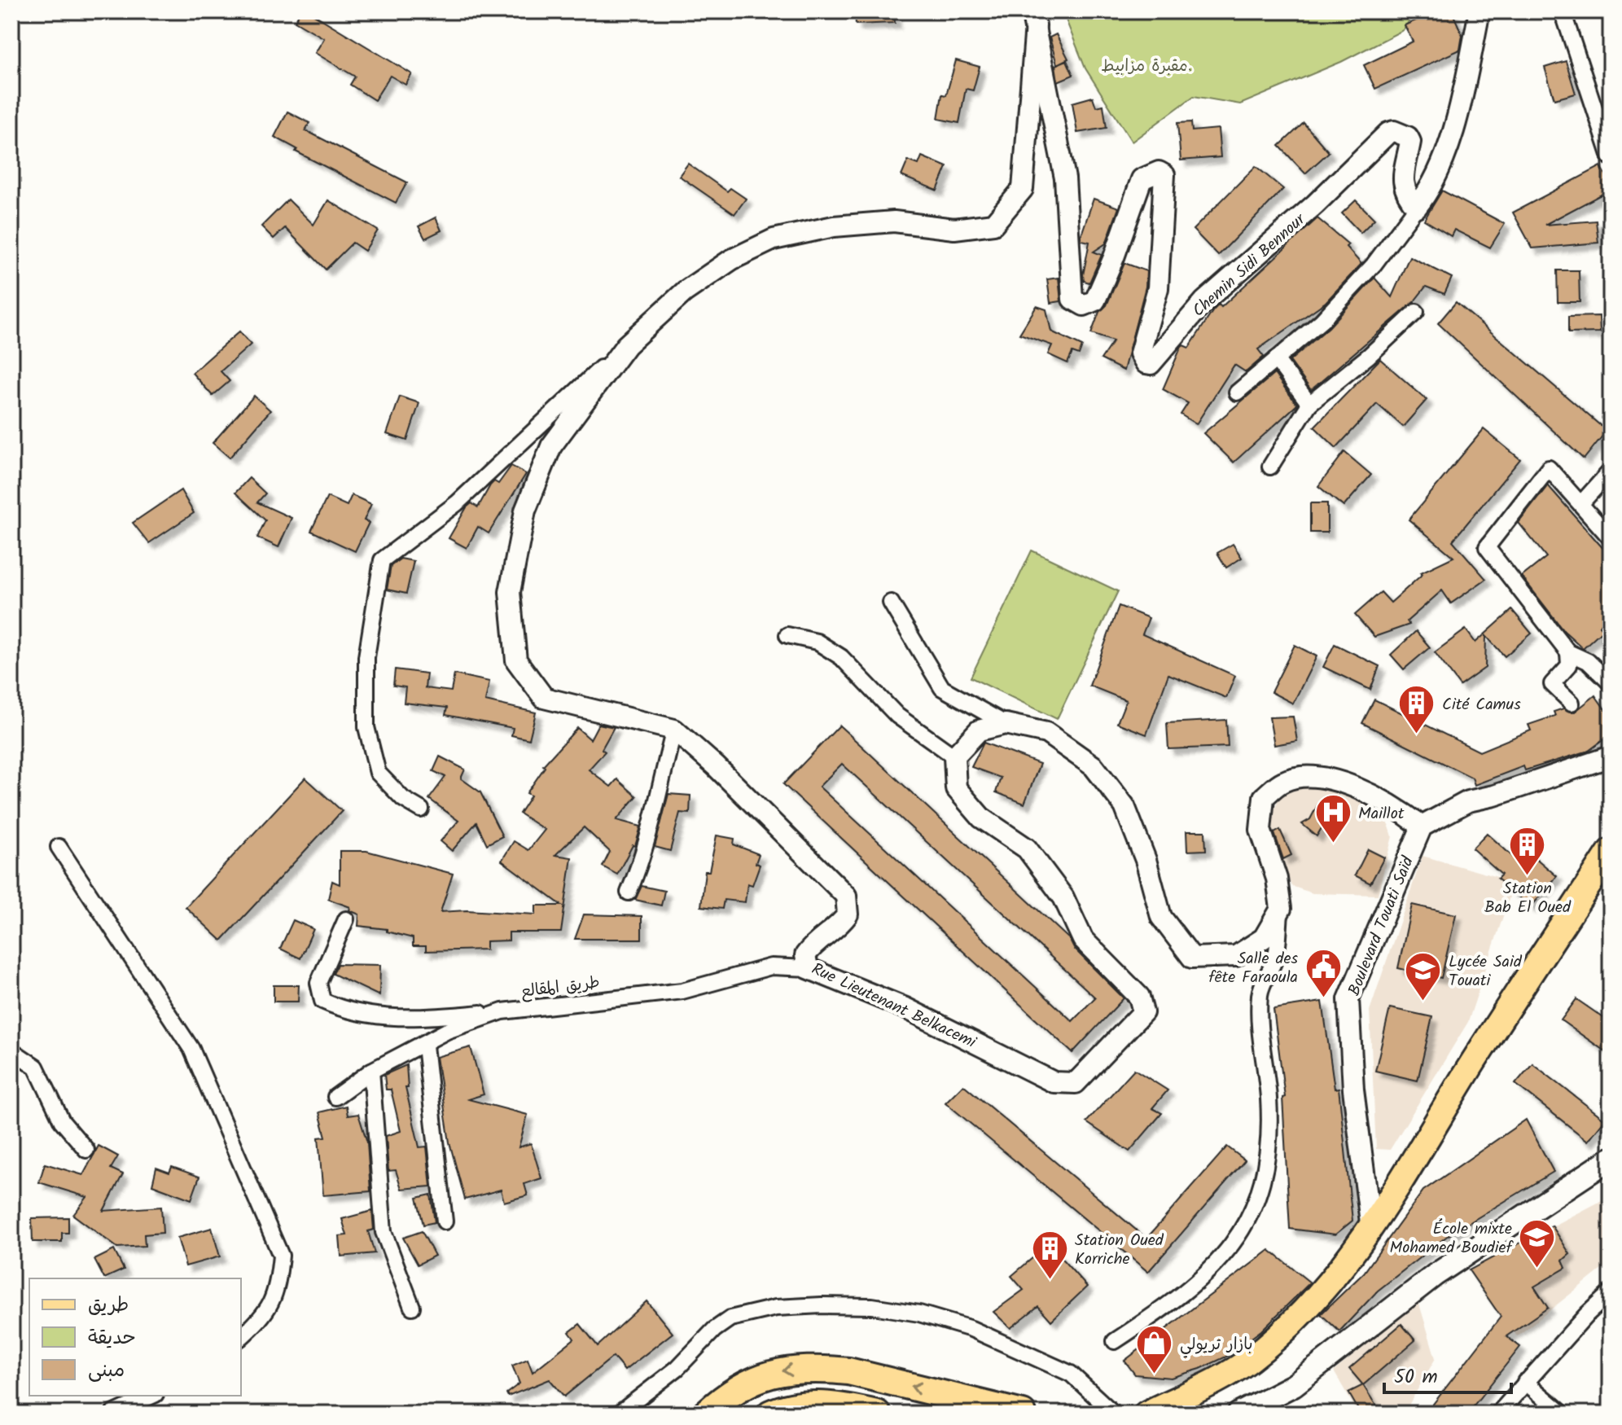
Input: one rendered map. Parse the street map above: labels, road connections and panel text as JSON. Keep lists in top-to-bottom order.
{
  "streets": {
    "street": [
      "Chemin Sidi Bennour",
      "Boulevard Touati Saïd",
      "طريق المقالع",
      "Rue Lieutenant Belkacemi"
    ]
  },
  "crossings": [
    ["Chemin Sidi Bennour", "Rue Lieutenant Belkacemi"],
    ["طريق المقالع", "Rue Lieutenant Belkacemi"]
  ],
  "parks": ["مقبرة مزابيط."],
  "places": {
    "building": ["Cité Camus", "Station Bab El Oued", "Station Oued Korriche"],
    "hospital": ["Maillot"],
    "public building": ["Salle des fête Faraoula"],
    "school or university": ["Lycée Said Touati", "École mixte Mohamed Boudief"],
    "shop": ["بازار تريولي"]
  },
  "legend": ["طريق", "حديقة", "مبنى"],
  "scale_bar": "50 m"
}
